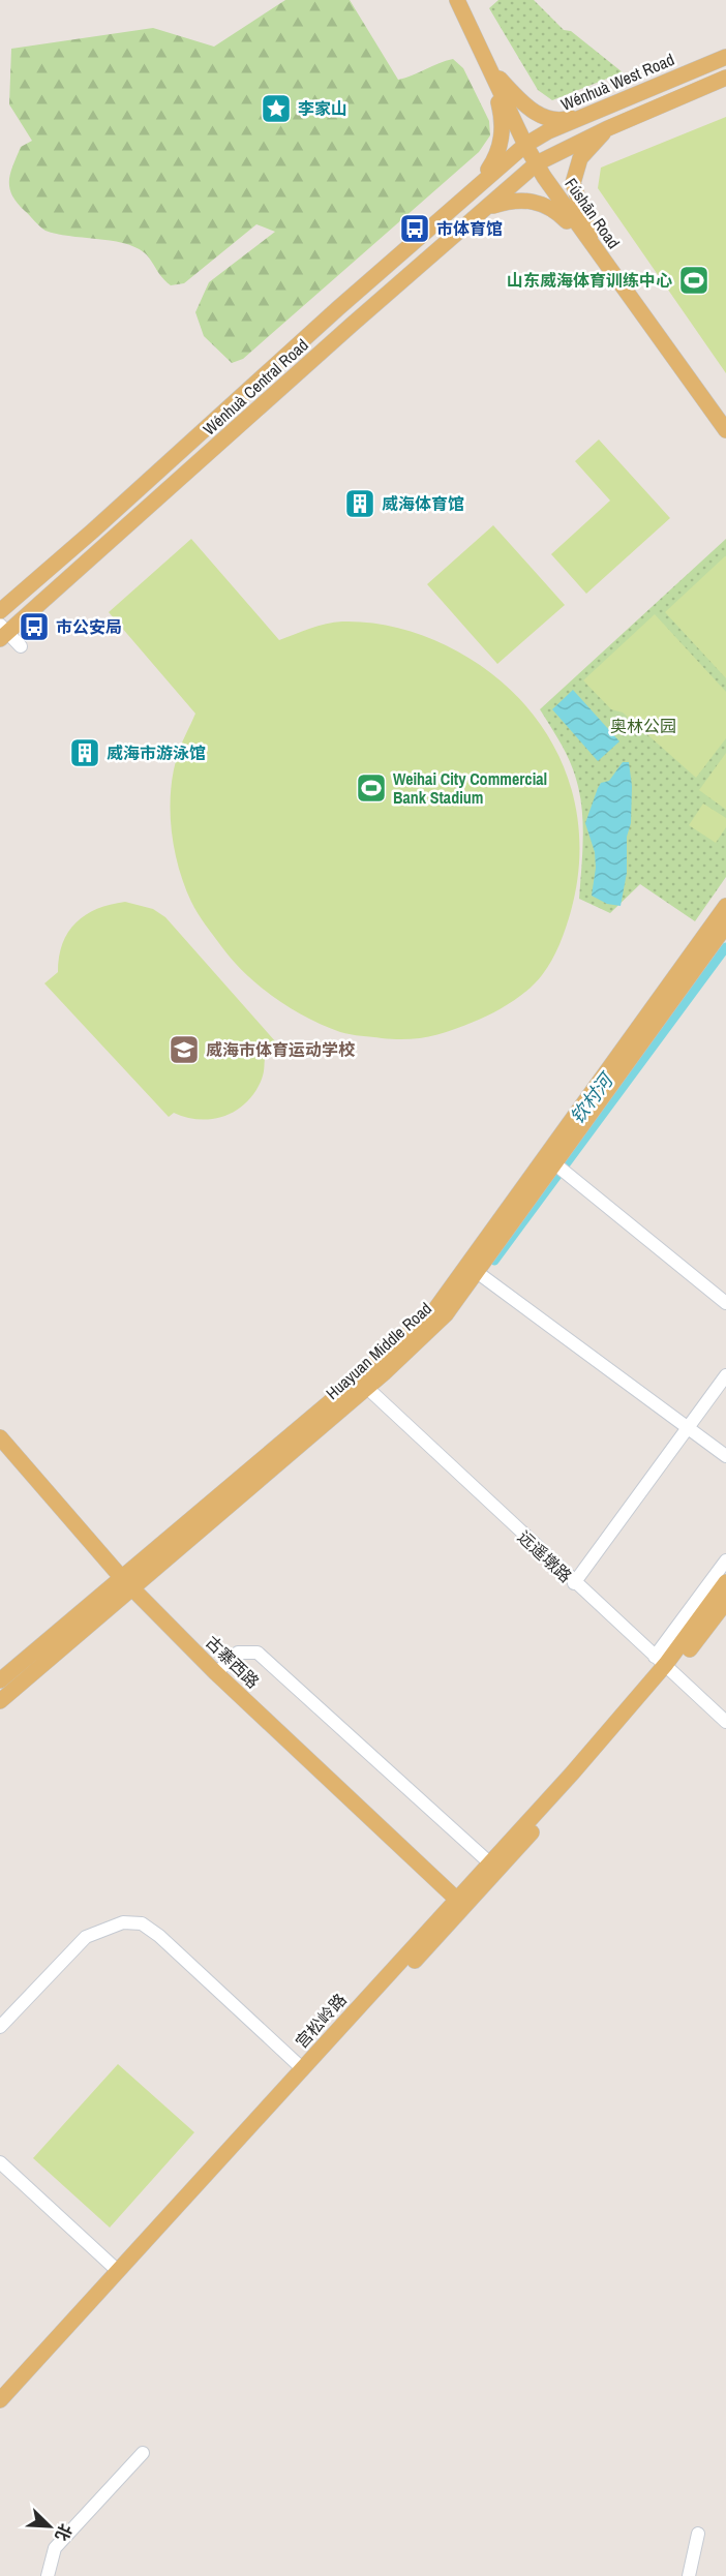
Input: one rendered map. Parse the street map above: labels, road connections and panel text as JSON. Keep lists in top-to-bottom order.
{
  "streets": {
    "main road": [
      "Wénhuà West Road",
      "Fúshān Road",
      "Wénhuà Central Road",
      "Huayuan Middle Road",
      "古寨西路",
      "宫松岭路"
    ],
    "street": ["远遥墩路"]
  },
  "crossings": [
    ["Wénhuà West Road", "Fúshān Road"],
    ["Wénhuà West Road", "Wénhuà Central Road"],
    ["Fúshān Road", "Wénhuà Central Road"],
    ["Huayuan Middle Road", "远遥墩路"],
    ["Huayuan Middle Road", "古寨西路"],
    ["远遥墩路", "宫松岭路"],
    ["古寨西路", "宫松岭路"]
  ],
  "water": ["钦村河"],
  "parks": ["奥林公园"],
  "places": {
    "place": ["李家山"],
    "bus stop": ["市体育馆", "市公安局"],
    "sports": ["山东威海体育训练中心", "Weihai City Commercial Bank Stadium"],
    "building": ["威海体育馆", "威海市游泳馆"],
    "school or university": ["威海市体育运动学校"]
  },
  "north": "bottom right"
}
